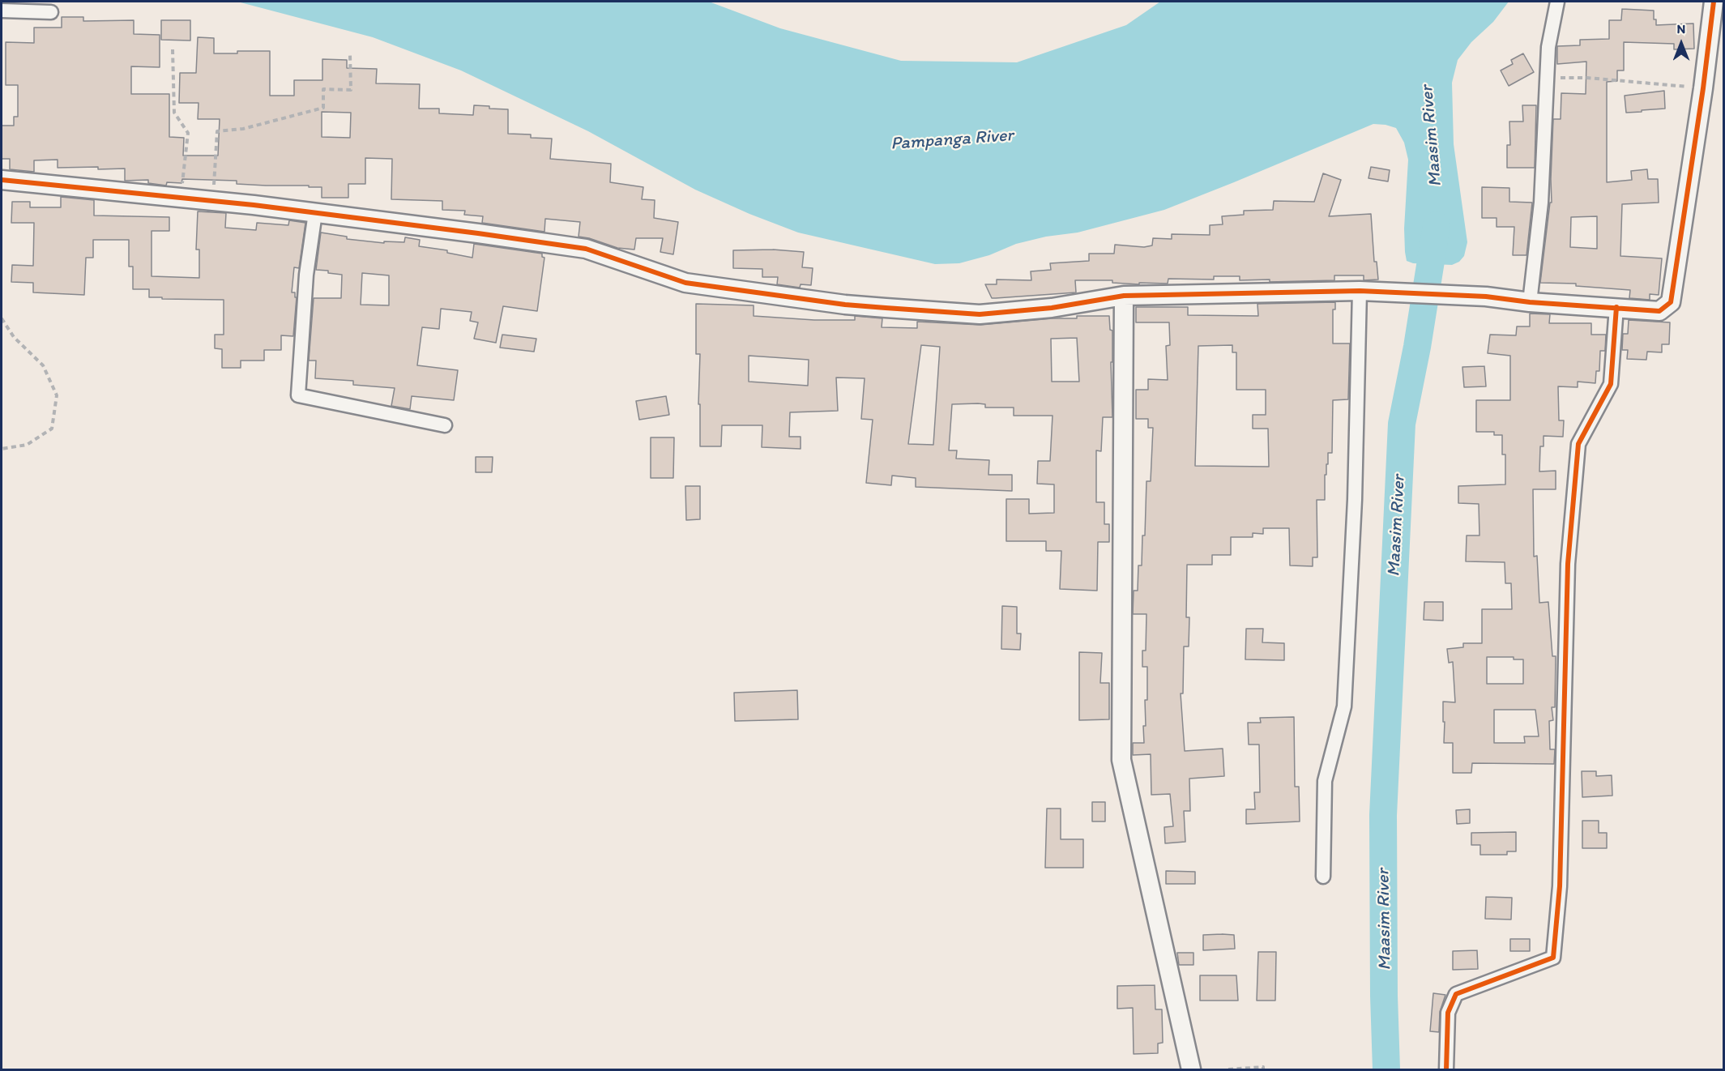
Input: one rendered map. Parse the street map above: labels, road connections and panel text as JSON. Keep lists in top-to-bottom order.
{
  "water": ["Maasim River", "Pampanga River"],
  "north": "top"
}
